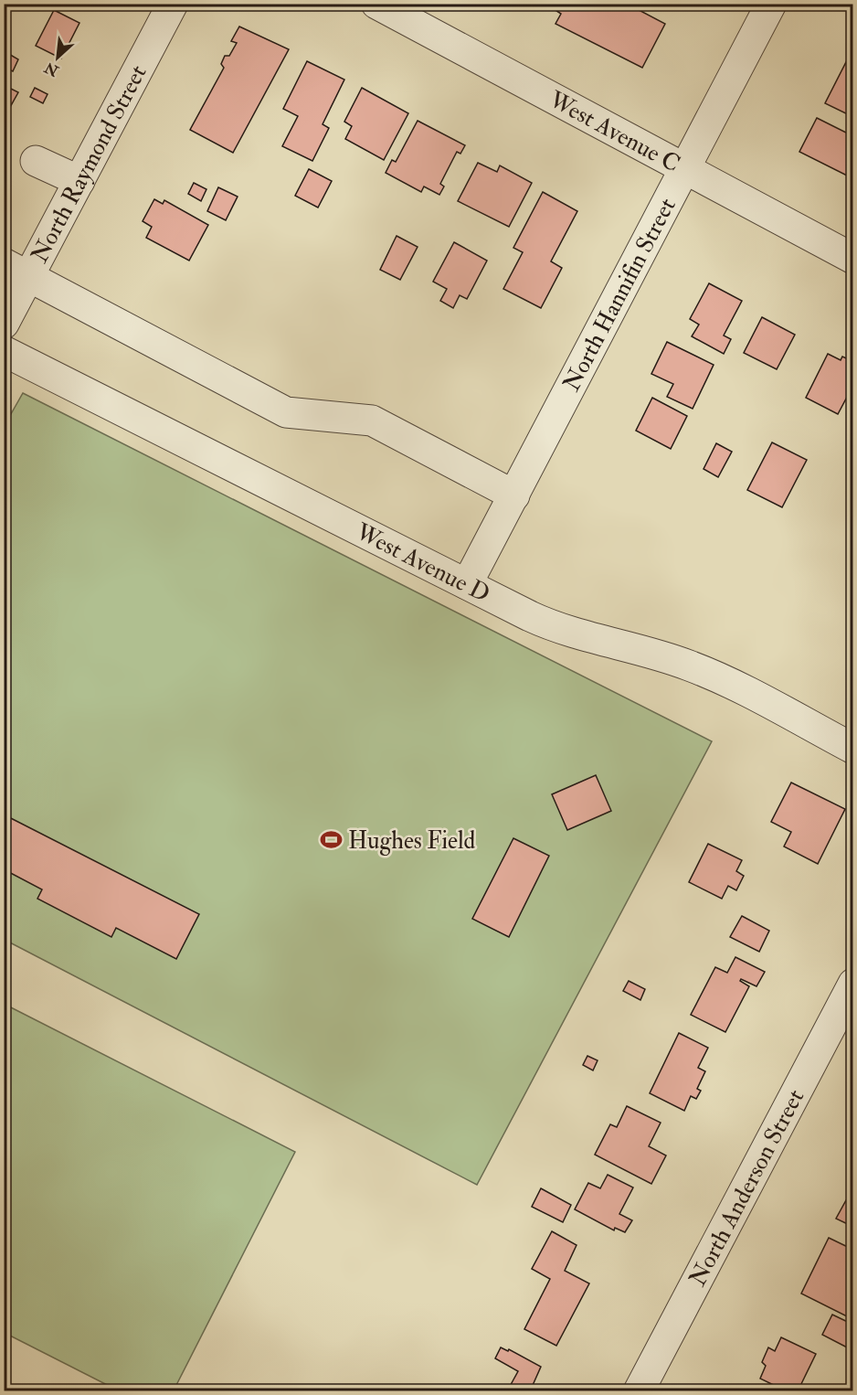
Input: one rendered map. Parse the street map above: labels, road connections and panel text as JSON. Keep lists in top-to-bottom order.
{
  "streets": {
    "street": [
      "West Avenue C",
      "North Raymond Street",
      "North Hannifin Street",
      "West Avenue D",
      "North Anderson Street"
    ]
  },
  "crossings": [
    ["West Avenue C", "North Hannifin Street"],
    ["North Hannifin Street", "West Avenue D"]
  ],
  "places": {
    "sports": ["Hughes Field"]
  },
  "north": "bottom left"
}
